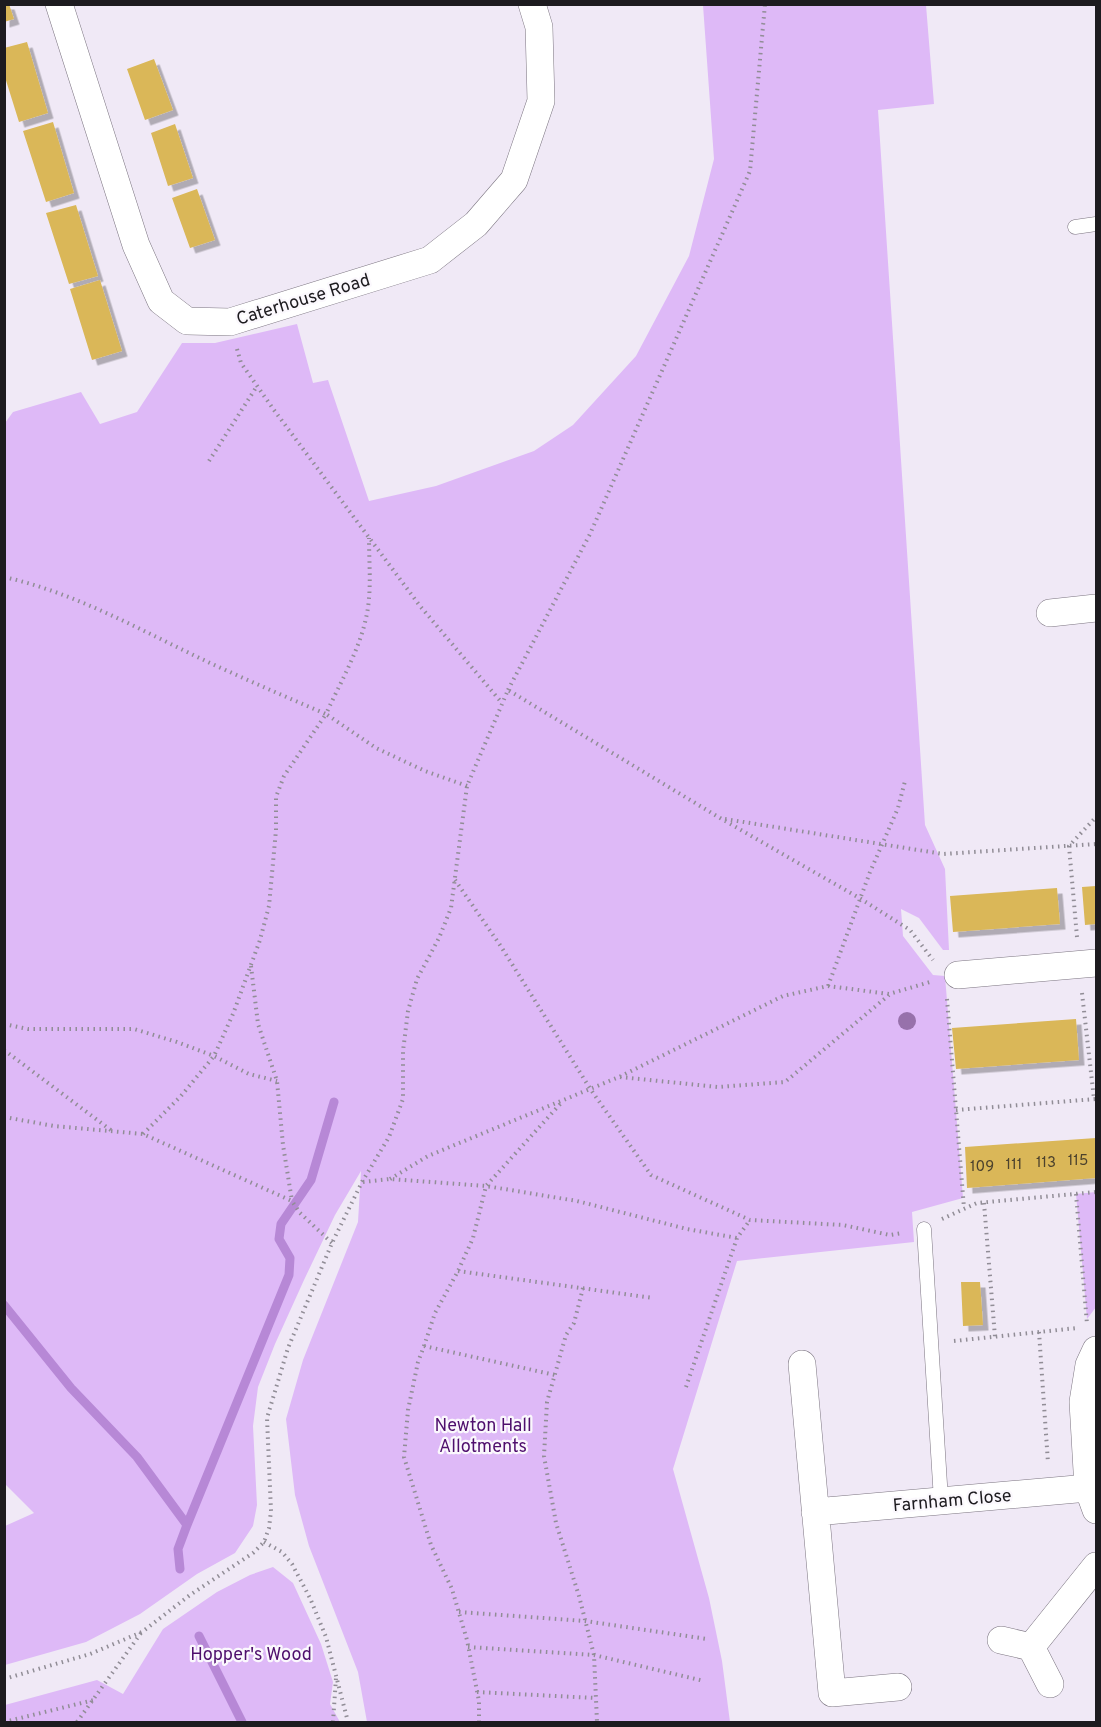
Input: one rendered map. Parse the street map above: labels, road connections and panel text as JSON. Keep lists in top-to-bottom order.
{
  "streets": {
    "street": ["Caterhouse Road", "Farnham Close"]
  },
  "parks": ["Newton Hall Allotments", "Hopper's Wood"],
  "house_numbers": [
    "115",
    "113",
    "111",
    "109"
  ]
}
